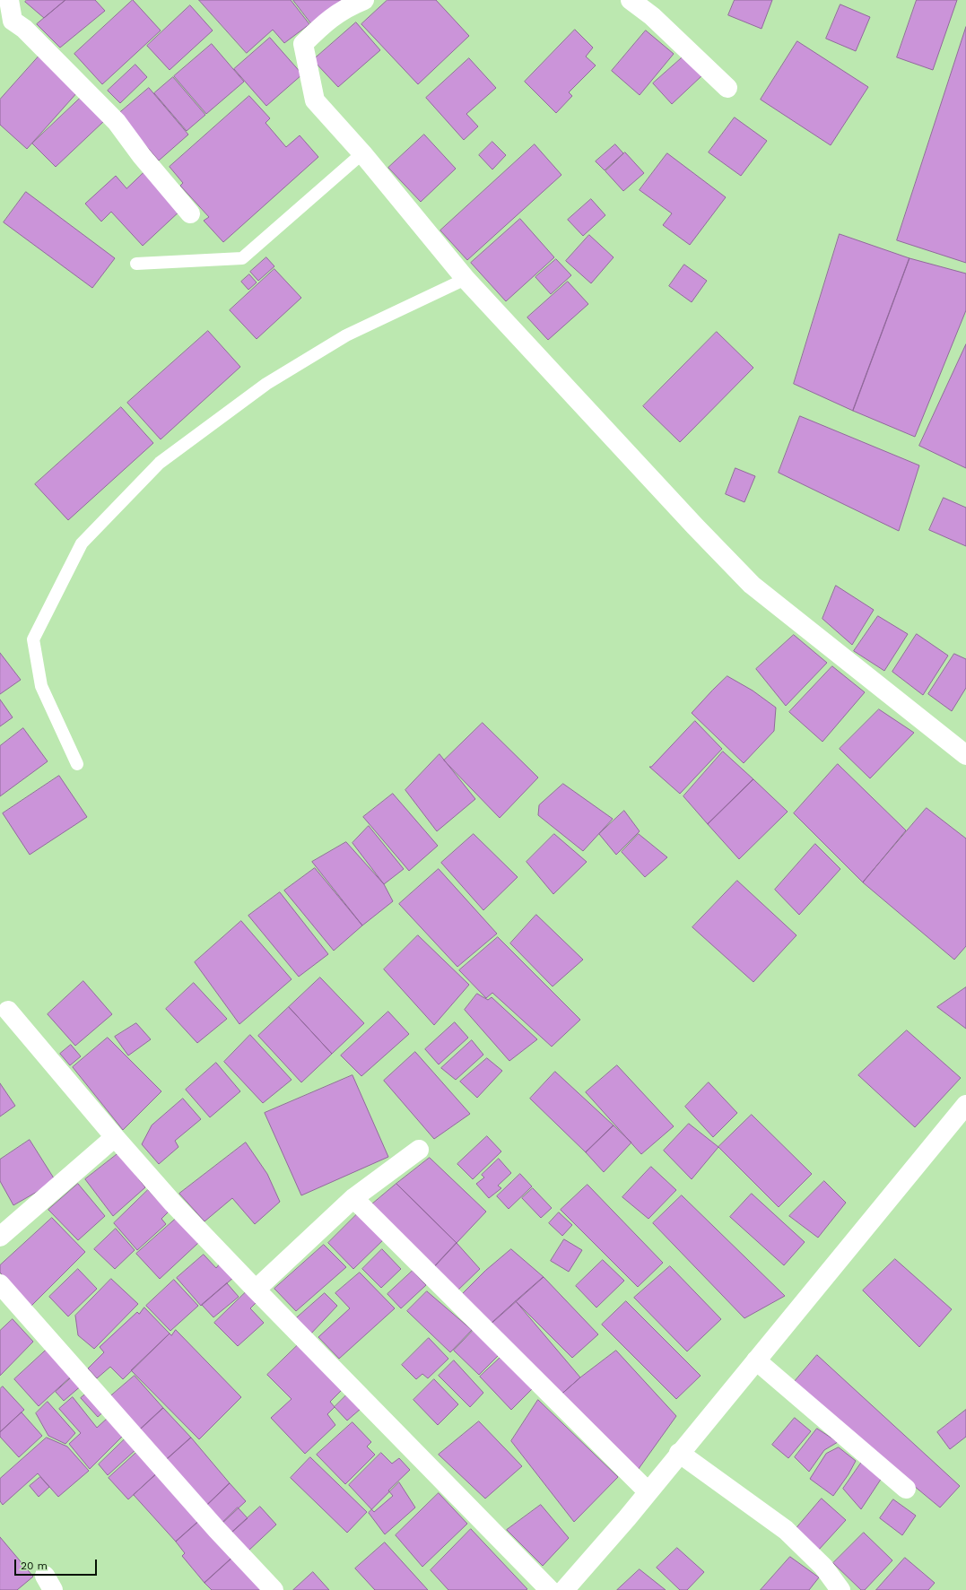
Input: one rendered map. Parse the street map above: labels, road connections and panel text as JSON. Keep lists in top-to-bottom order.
{
  "scale_bar": "20 m"
}
